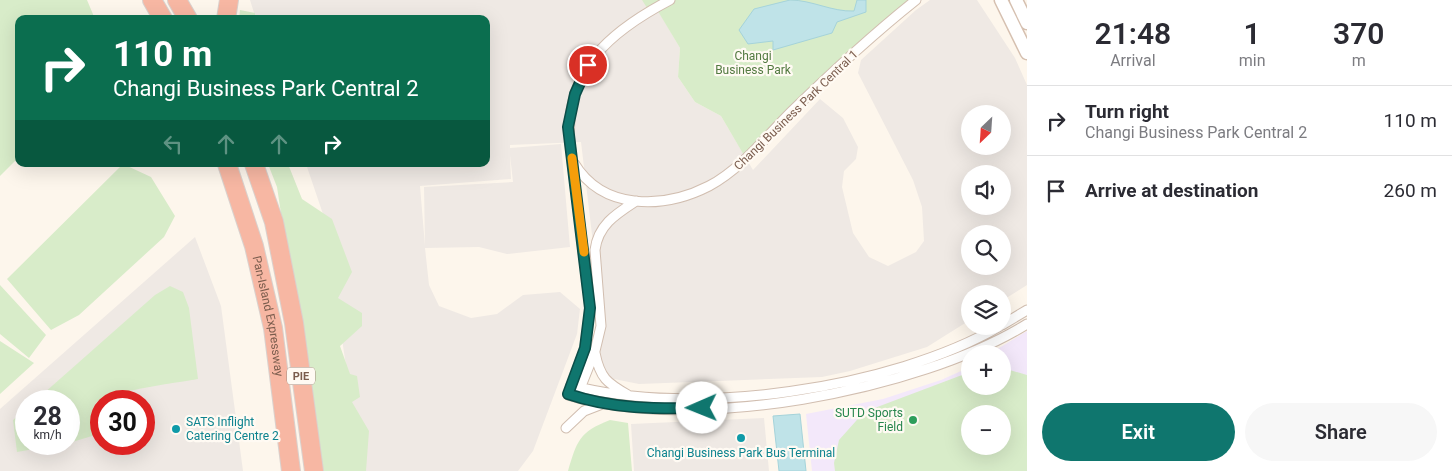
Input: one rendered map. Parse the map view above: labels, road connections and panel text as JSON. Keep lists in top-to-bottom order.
{
  "streets": {
    "highway": ["Pan-Island Expressway", "PIE"],
    "street": ["Changi Business Park Central 1"]
  },
  "parks": ["Changi Business Park"],
  "places": ["SUTD Sports Field", "SATS Inflight Catering Centre 2", "Changi Business Park Bus Terminal"],
  "north": "bottom left",
  "page": {
    "eta": [
      "21:48",
      "Arrival",
      "1",
      "min",
      "370",
      "m"
    ],
    "turn": ["110 m", "Changi Business Park Central 2"],
    "list": [
      {
        "name": "Turn right",
        "note": "Changi Business Park Central 2",
        "value": "110 m"
      },
      {
        "name": "Arrive at destination",
        "value": "260 m"
      }
    ],
    "map_buttons": ["+", "−"],
    "speed": "28 km/h",
    "limit": "30",
    "buttons": ["Exit", "Share"]
  }
}
